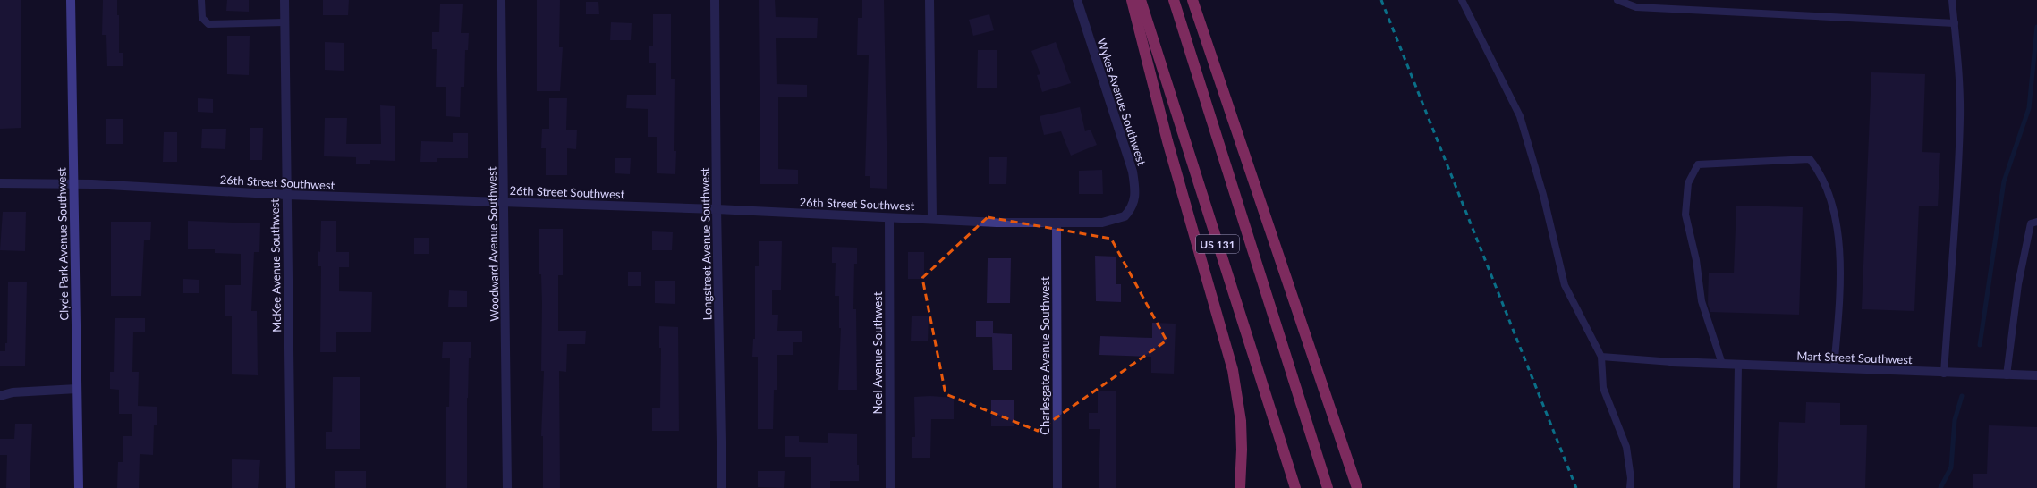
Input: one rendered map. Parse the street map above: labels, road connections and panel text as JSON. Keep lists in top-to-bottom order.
{
  "streets": {
    "highway": ["US 131"],
    "main road": ["Clyde Park Avenue Southwest"],
    "street": [
      "Wykes Avenue Southwest",
      "26th Street Southwest",
      "Woodward Avenue Southwest",
      "Longstreet Avenue Southwest",
      "McKee Avenue Southwest",
      "Noel Avenue Southwest",
      "Charlesgate Avenue Southwest",
      "Mart Street Southwest"
    ]
  },
  "crossings": [
    ["Wykes Avenue Southwest", "26th Street Southwest"],
    ["26th Street Southwest", "Clyde Park Avenue Southwest"],
    ["26th Street Southwest", "Woodward Avenue Southwest"],
    ["26th Street Southwest", "Longstreet Avenue Southwest"],
    ["26th Street Southwest", "McKee Avenue Southwest"],
    ["26th Street Southwest", "Noel Avenue Southwest"],
    ["26th Street Southwest", "Charlesgate Avenue Southwest"]
  ]
}
